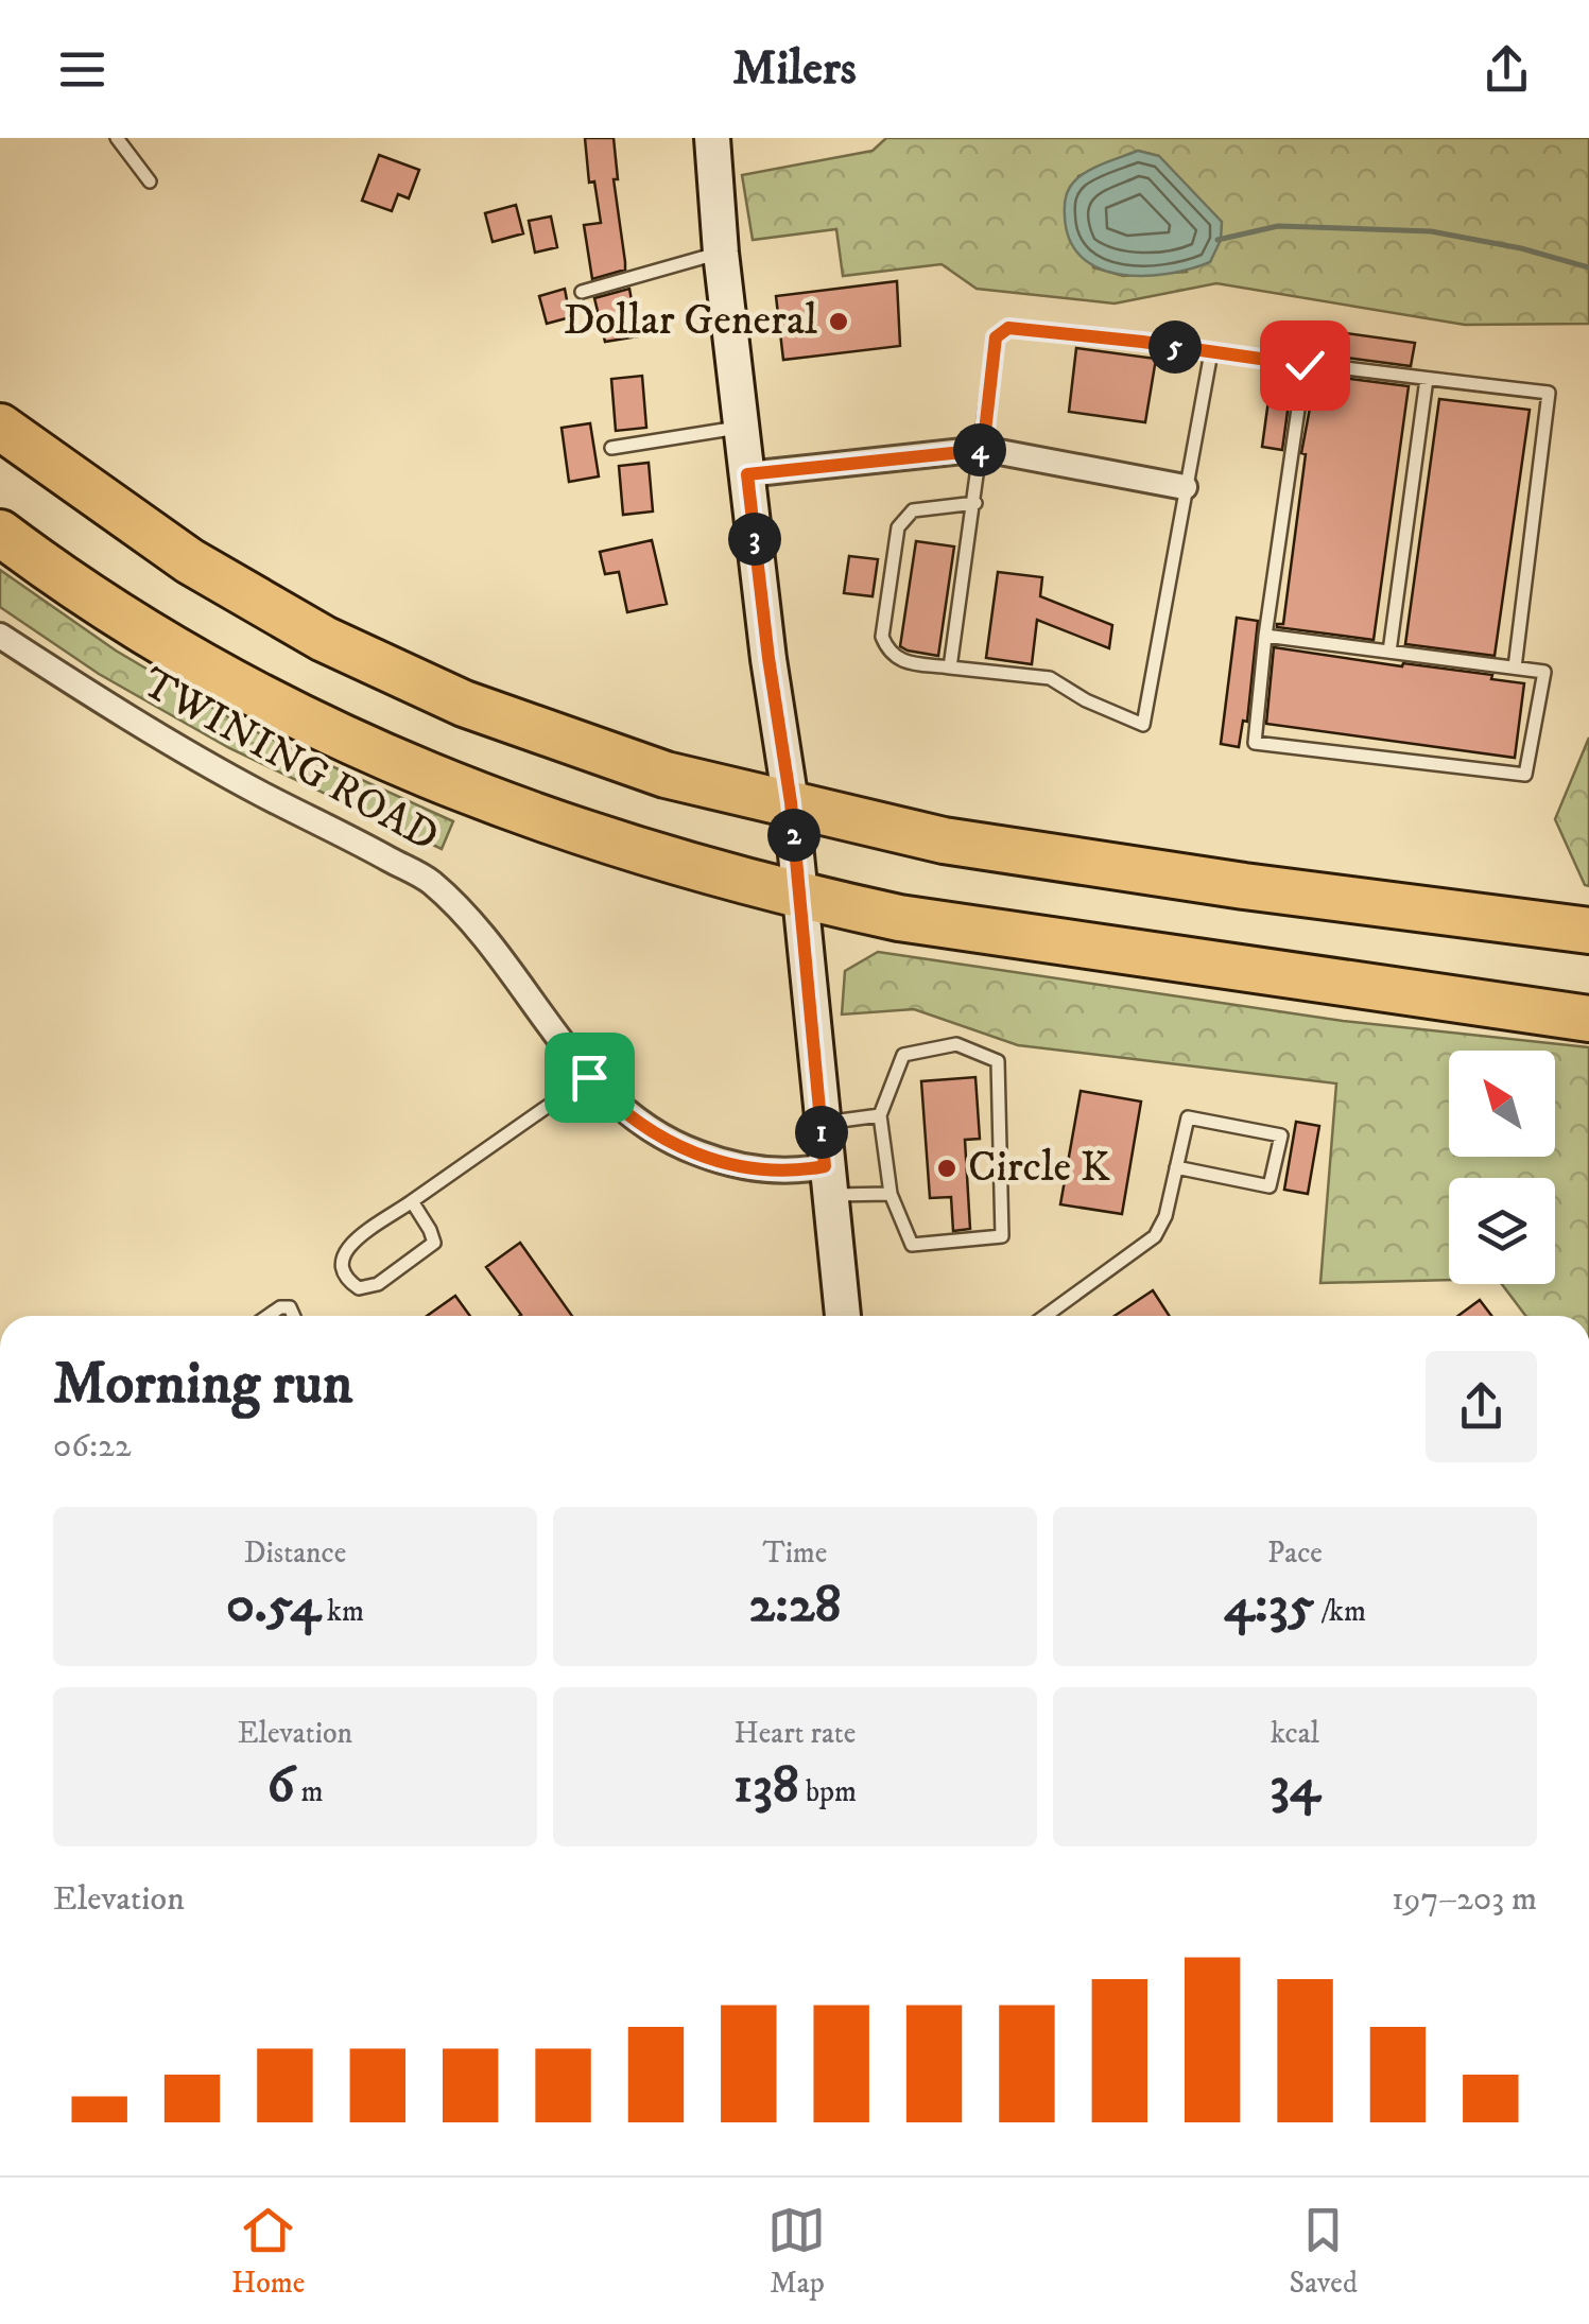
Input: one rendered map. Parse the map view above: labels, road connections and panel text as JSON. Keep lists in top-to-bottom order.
{
  "streets": {
    "street": ["TWINING ROAD"]
  },
  "places": ["Dollar General", "Circle K"],
  "north": "top left",
  "page": {
    "header": "Milers",
    "pins": [
      "5",
      "4",
      "3",
      "2",
      "1"
    ],
    "heading": ["Morning run", "06:22"],
    "stats": [
      ["Distance", "0.54 km"],
      ["Time", "2:28"],
      ["Pace", "4:35 /km"],
      ["Elevation", "6 m"],
      ["Heart rate", "138 bpm"],
      ["kcal", "34"]
    ],
    "chart": ["Elevation", "197–203 m"],
    "tabs": ["Home", "Map", "Saved"]
  }
}
